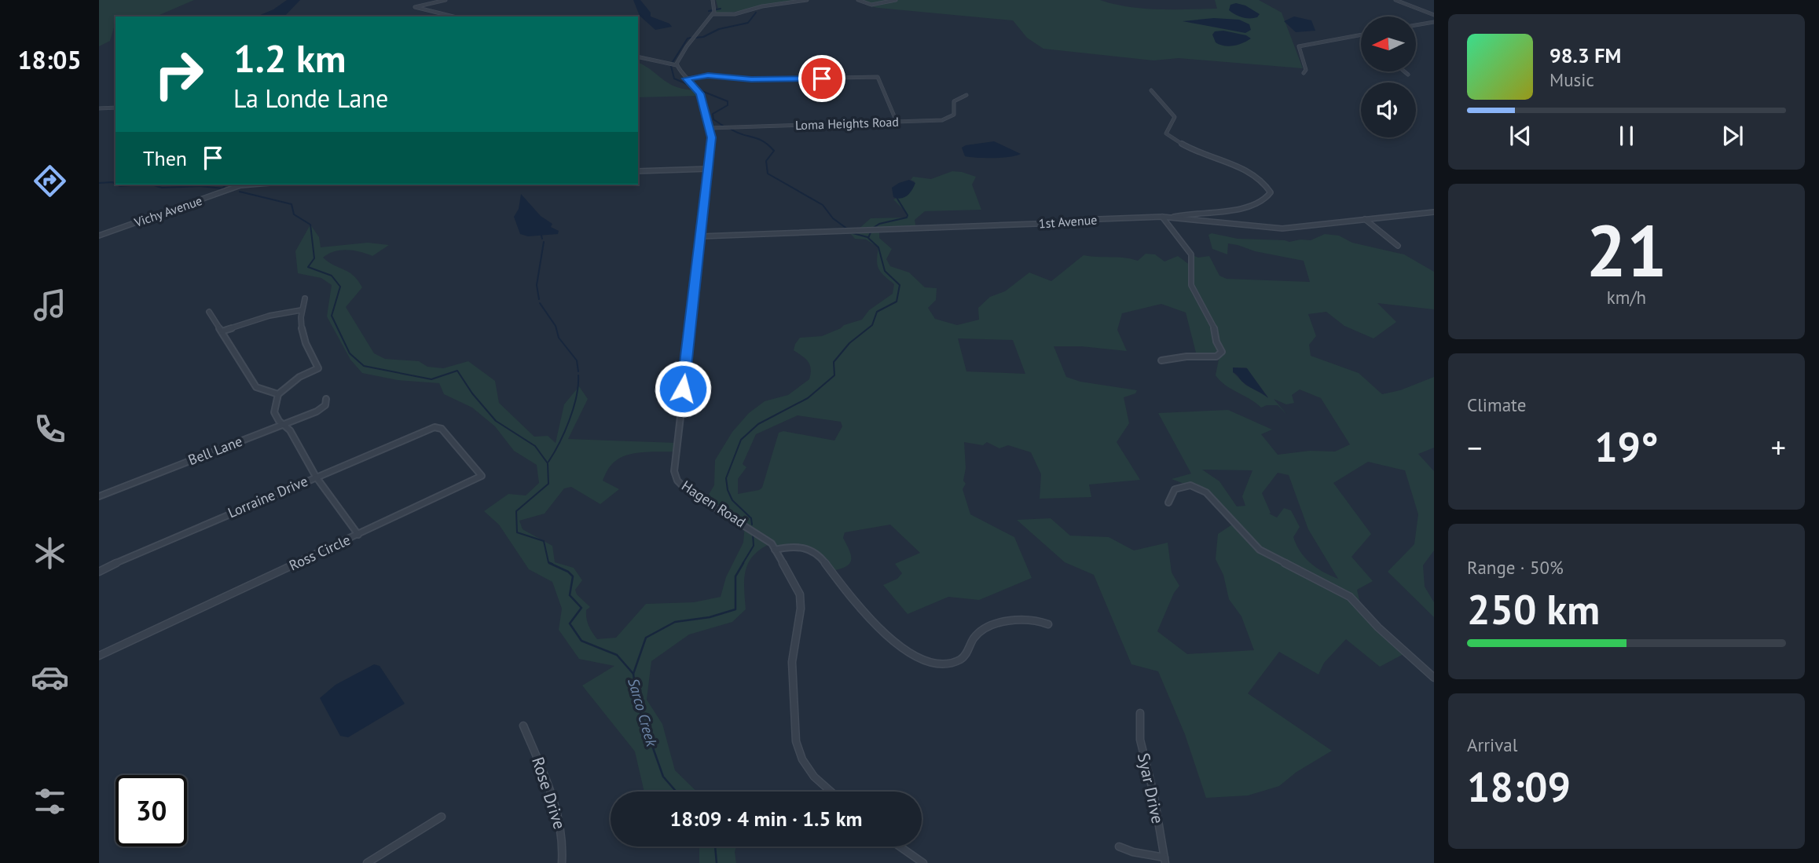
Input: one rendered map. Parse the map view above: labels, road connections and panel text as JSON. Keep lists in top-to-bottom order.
{
  "streets": {
    "street": [
      "Loma Heights Road",
      "Vichy Avenue",
      "1st Avenue",
      "Bell Lane",
      "Lorraine Drive",
      "Hagen Road",
      "Ross Circle",
      "Syar Drive",
      "Rose Drive"
    ]
  },
  "crossings": [
    ["Loma Heights Road", "Hagen Road"],
    ["1st Avenue", "Hagen Road"],
    ["Lorraine Drive", "Ross Circle"]
  ],
  "water": ["Sarco Creek"],
  "north": "left",
  "page": {
    "tabs": "18:05",
    "turn": ["1.2 km", "La Londe Lane"],
    "song": ["98.3 FM", "Music"],
    "then": "Then",
    "tile": [
      ["21", "km/h"],
      "Climate",
      ["Range · 50%", "250 km"],
      ["Arrival", "18:09"]
    ],
    "heat": ["−", "19°", "+"],
    "limit": "30",
    "trip": "18:09 · 4 min · 1.5 km"
  }
}
